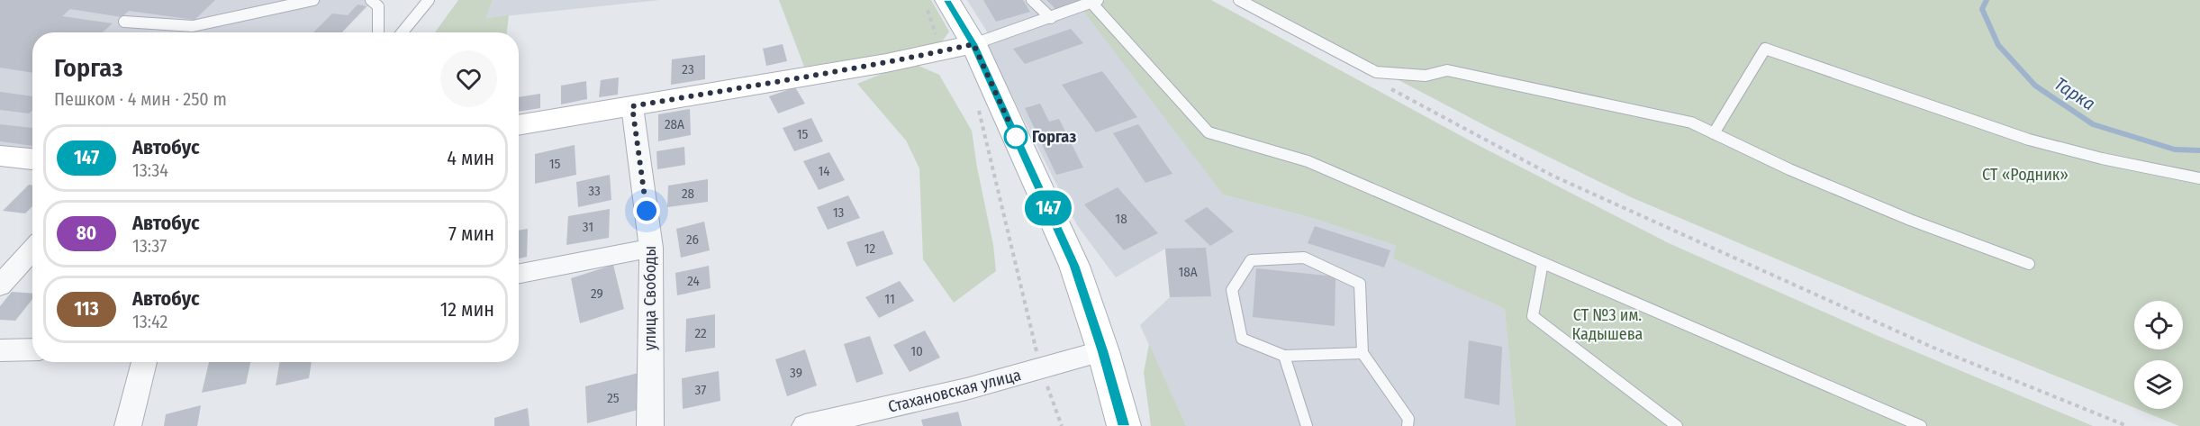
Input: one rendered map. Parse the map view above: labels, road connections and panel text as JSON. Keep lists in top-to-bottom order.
{
  "streets": {
    "street": ["улица Свободы", "Стахановская улица"]
  },
  "water": ["Тарка"],
  "parks": ["СТ «Родник»", "СТ №3 им. Кадышева"],
  "places": ["Горгаз"],
  "lines": ["bus line 147"],
  "house_numbers": [
    "23",
    "28А",
    "15",
    "15",
    "14",
    "33",
    "28",
    "13",
    "18",
    "31",
    "26",
    "12",
    "18А",
    "24",
    "29",
    "11",
    "22",
    "10",
    "39",
    "37",
    "25"
  ],
  "page": {
    "on_map": "147",
    "heading": ["Горгаз", "Пешком · 4 мин · 250 m"],
    "list": [
      {
        "mark": "147",
        "name": "Автобус",
        "note": "13:34",
        "value": "4 мин"
      },
      {
        "mark": "80",
        "name": "Автобус",
        "note": "13:37",
        "value": "7 мин"
      },
      {
        "mark": "113",
        "name": "Автобус",
        "note": "13:42",
        "value": "12 мин"
      }
    ]
  }
}
